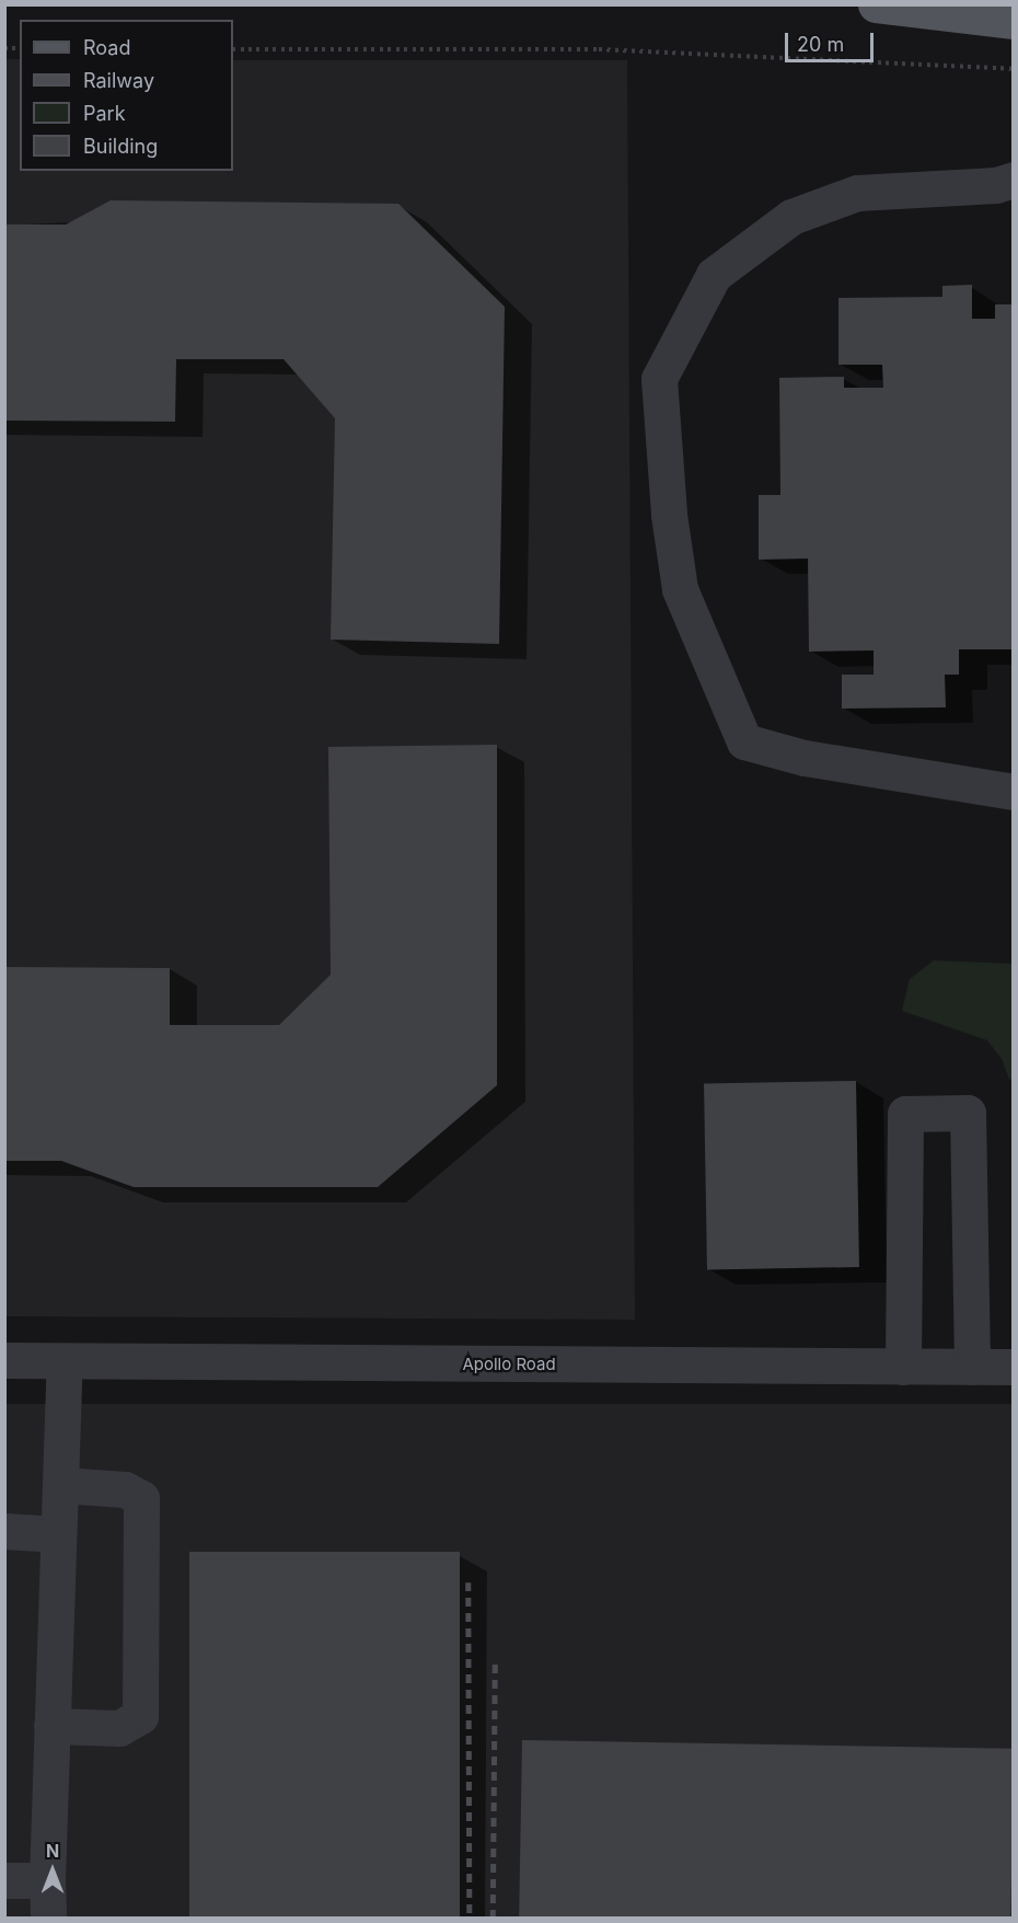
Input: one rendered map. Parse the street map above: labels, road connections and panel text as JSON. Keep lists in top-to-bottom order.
{
  "streets": {
    "street": ["Apollo Road"]
  },
  "legend": [
    "Road",
    "Railway",
    "Park",
    "Building"
  ],
  "scale_bar": "20 m",
  "north": "top"
}
